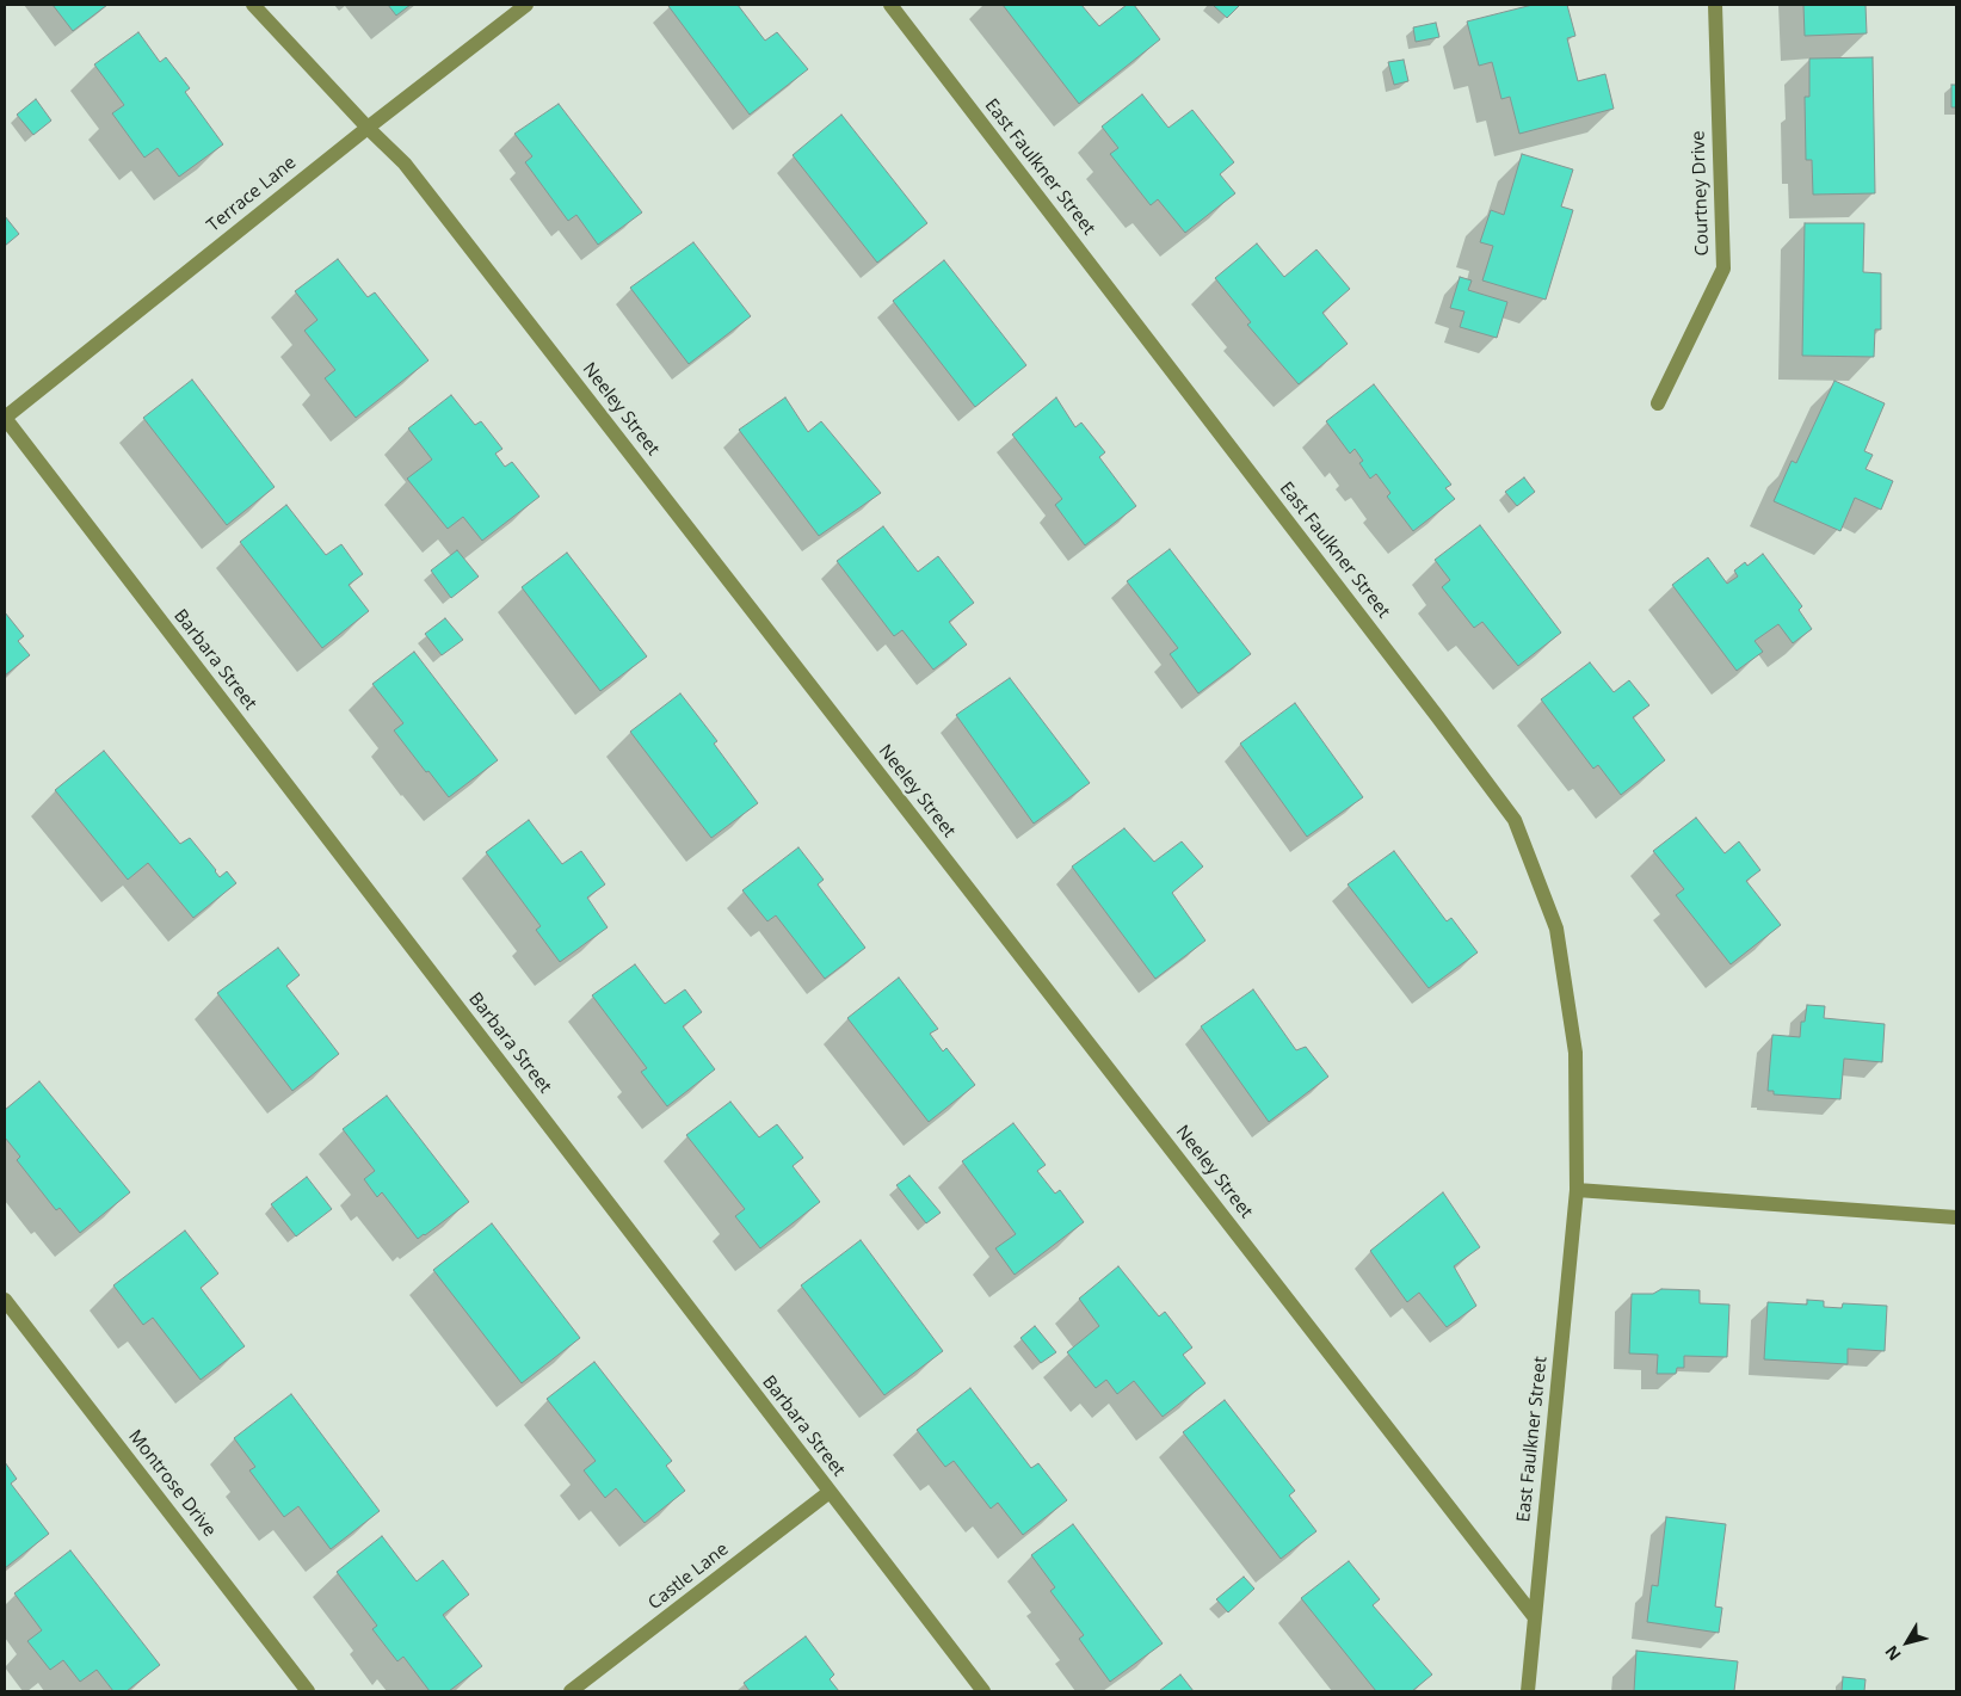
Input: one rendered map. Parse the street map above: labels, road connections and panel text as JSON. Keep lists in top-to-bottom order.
{
  "streets": {
    "street": [
      "East Faulkner Street",
      "Courtney Drive",
      "Terrace Lane",
      "Neeley Street",
      "Barbara Street",
      "Montrose Drive",
      "Castle Lane"
    ]
  },
  "crossings": [
    ["East Faulkner Street", "Neeley Street"],
    ["Terrace Lane", "Neeley Street"],
    ["Terrace Lane", "Barbara Street"],
    ["Barbara Street", "Castle Lane"]
  ],
  "north": "bottom left"
}
